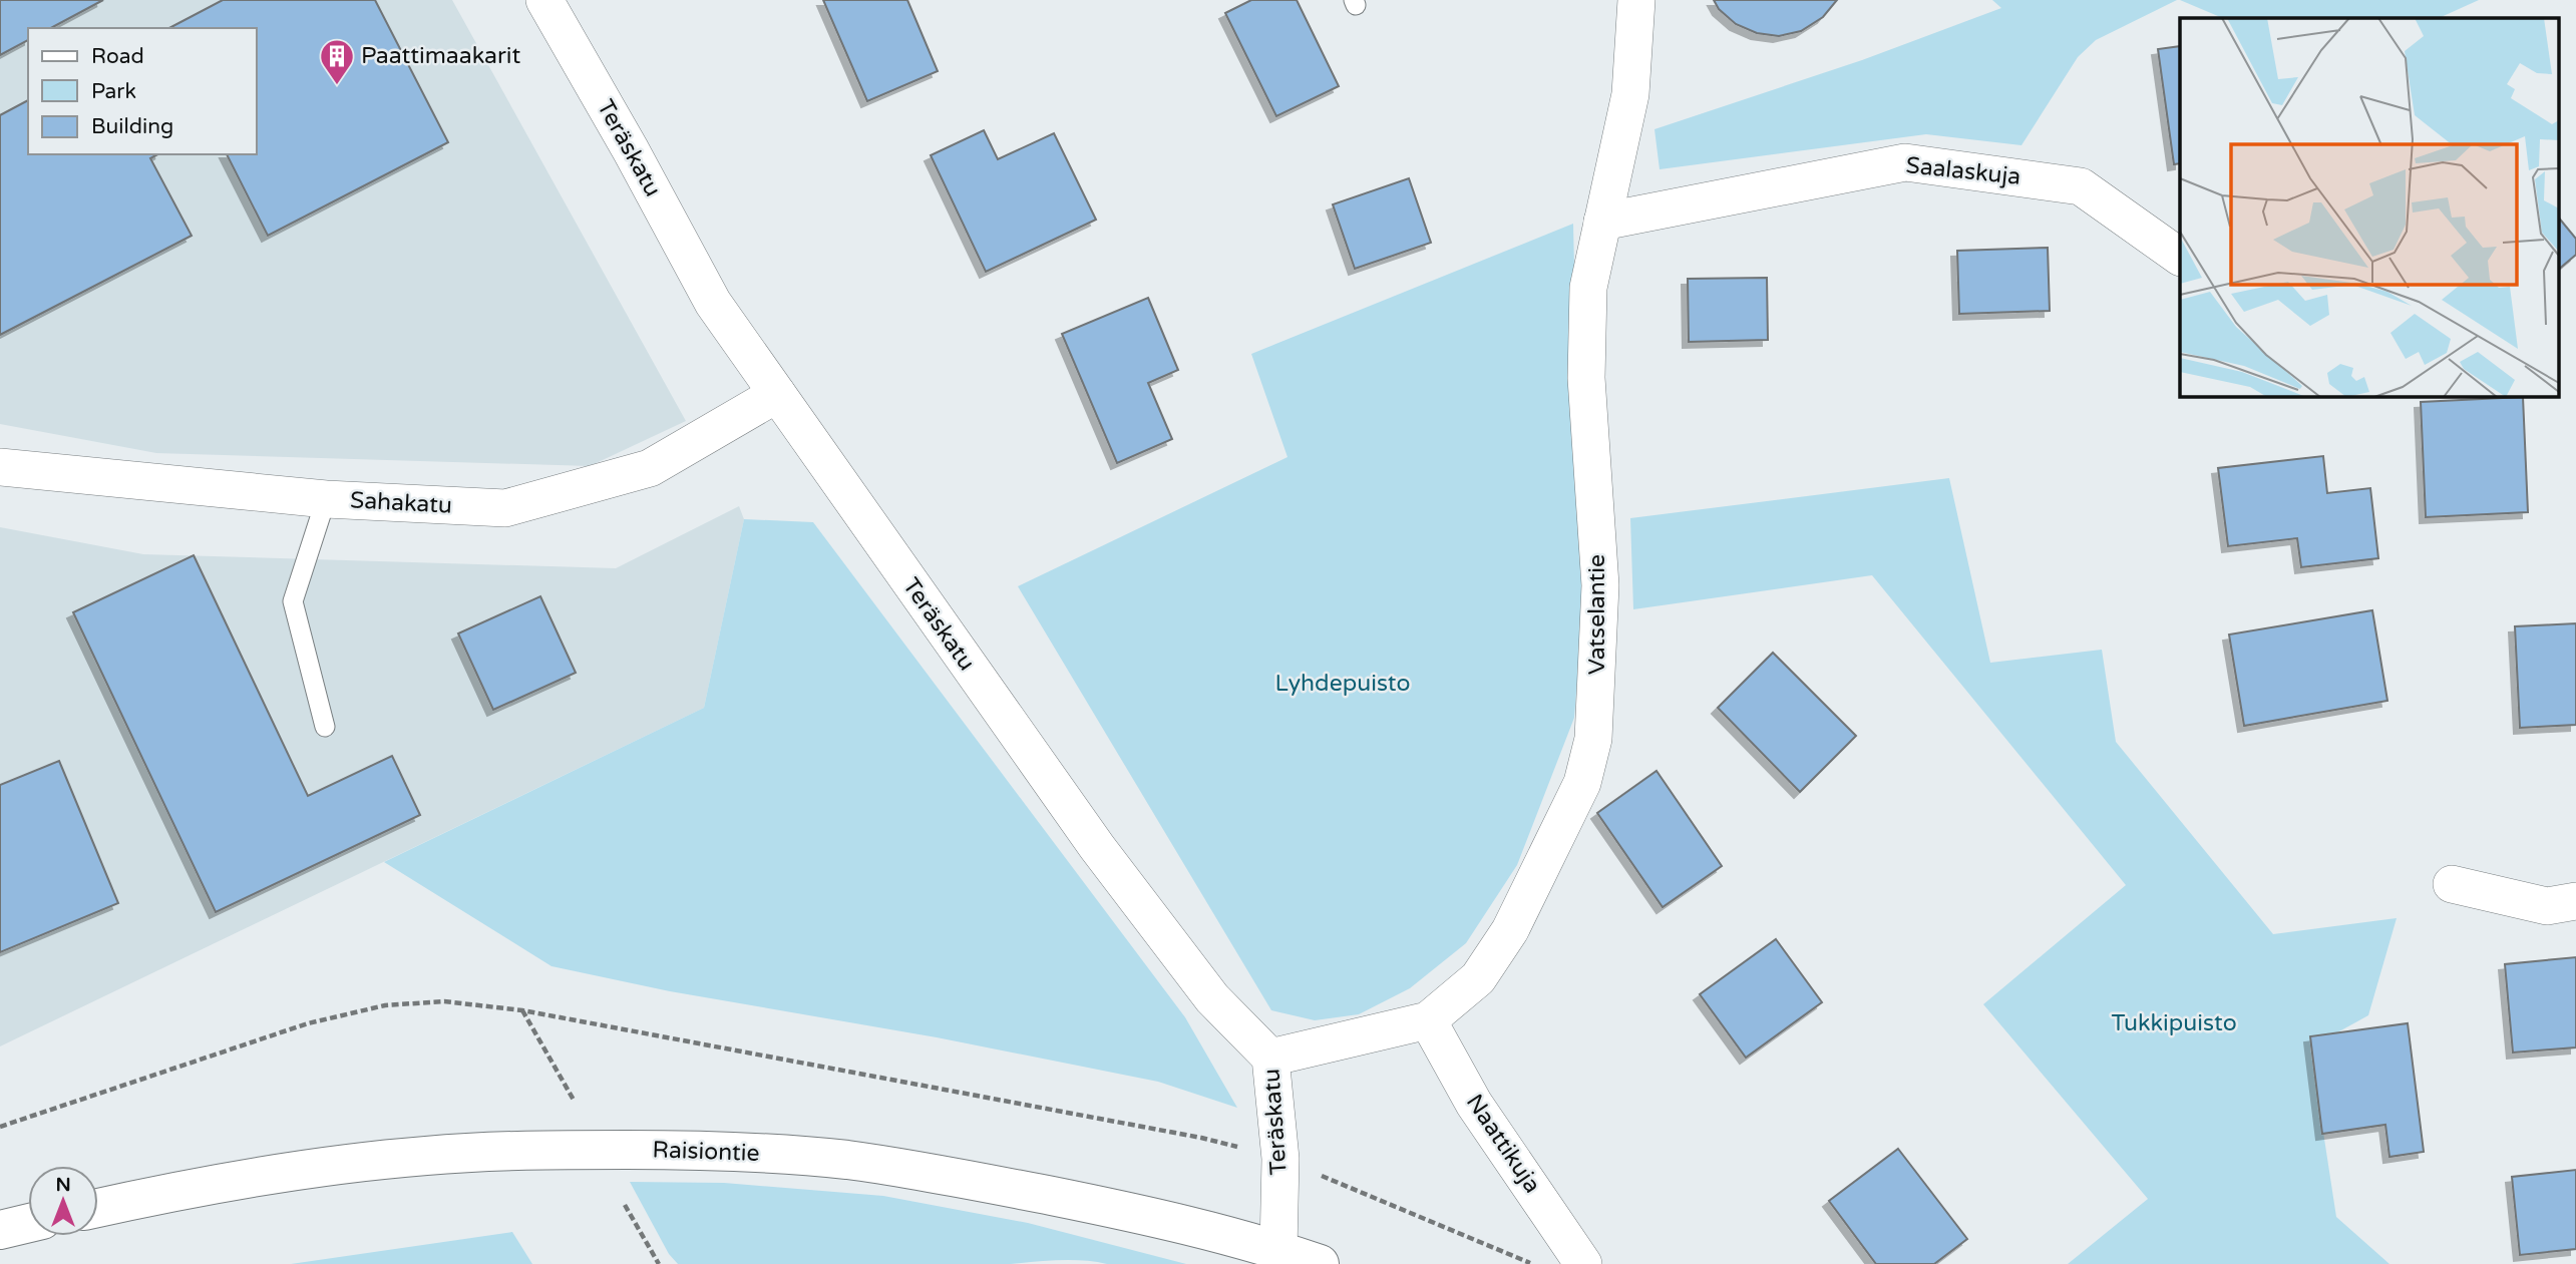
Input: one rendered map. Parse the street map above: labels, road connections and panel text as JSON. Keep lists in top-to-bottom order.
{
  "streets": {
    "main road": ["Raisiontie"],
    "street": [
      "Teräskatu",
      "Saalaskuja",
      "Sahakatu",
      "Vatselantie",
      "Naattikuja"
    ]
  },
  "crossings": [
    ["Teräskatu", "Sahakatu"],
    ["Teräskatu", "Vatselantie"],
    ["Teräskatu", "Raisiontie"],
    ["Saalaskuja", "Vatselantie"],
    ["Vatselantie", "Naattikuja"]
  ],
  "parks": ["Lyhdepuisto", "Tukkipuisto"],
  "places": {
    "building": ["Paattimaakarit"]
  },
  "legend": ["Road", "Park", "Building"],
  "north": "top"
}
